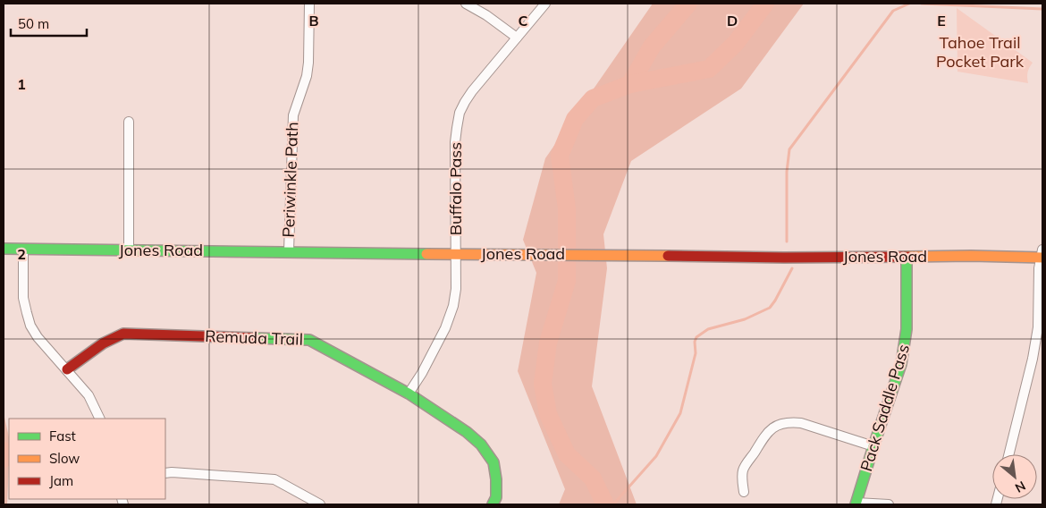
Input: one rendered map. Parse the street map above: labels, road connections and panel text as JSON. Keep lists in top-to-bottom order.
{
  "streets": {
    "street": [
      "Periwinkle Path",
      "Buffalo Pass",
      "Jones Road",
      "Remuda Trail",
      "Pack Saddle Pass"
    ]
  },
  "crossings": [
    ["Periwinkle Path", "Jones Road"],
    ["Buffalo Pass", "Jones Road"],
    ["Buffalo Pass", "Remuda Trail"],
    ["Jones Road", "Pack Saddle Pass"]
  ],
  "parks": ["Tahoe Trail Pocket Park"],
  "legend": ["Fast", "Slow", "Jam"],
  "scale_bar": "50 m",
  "north": "bottom right",
  "grid": {
    "columns": [
      "B",
      "C",
      "D",
      "E"
    ],
    "rows": ["1", "2"]
  }
}
